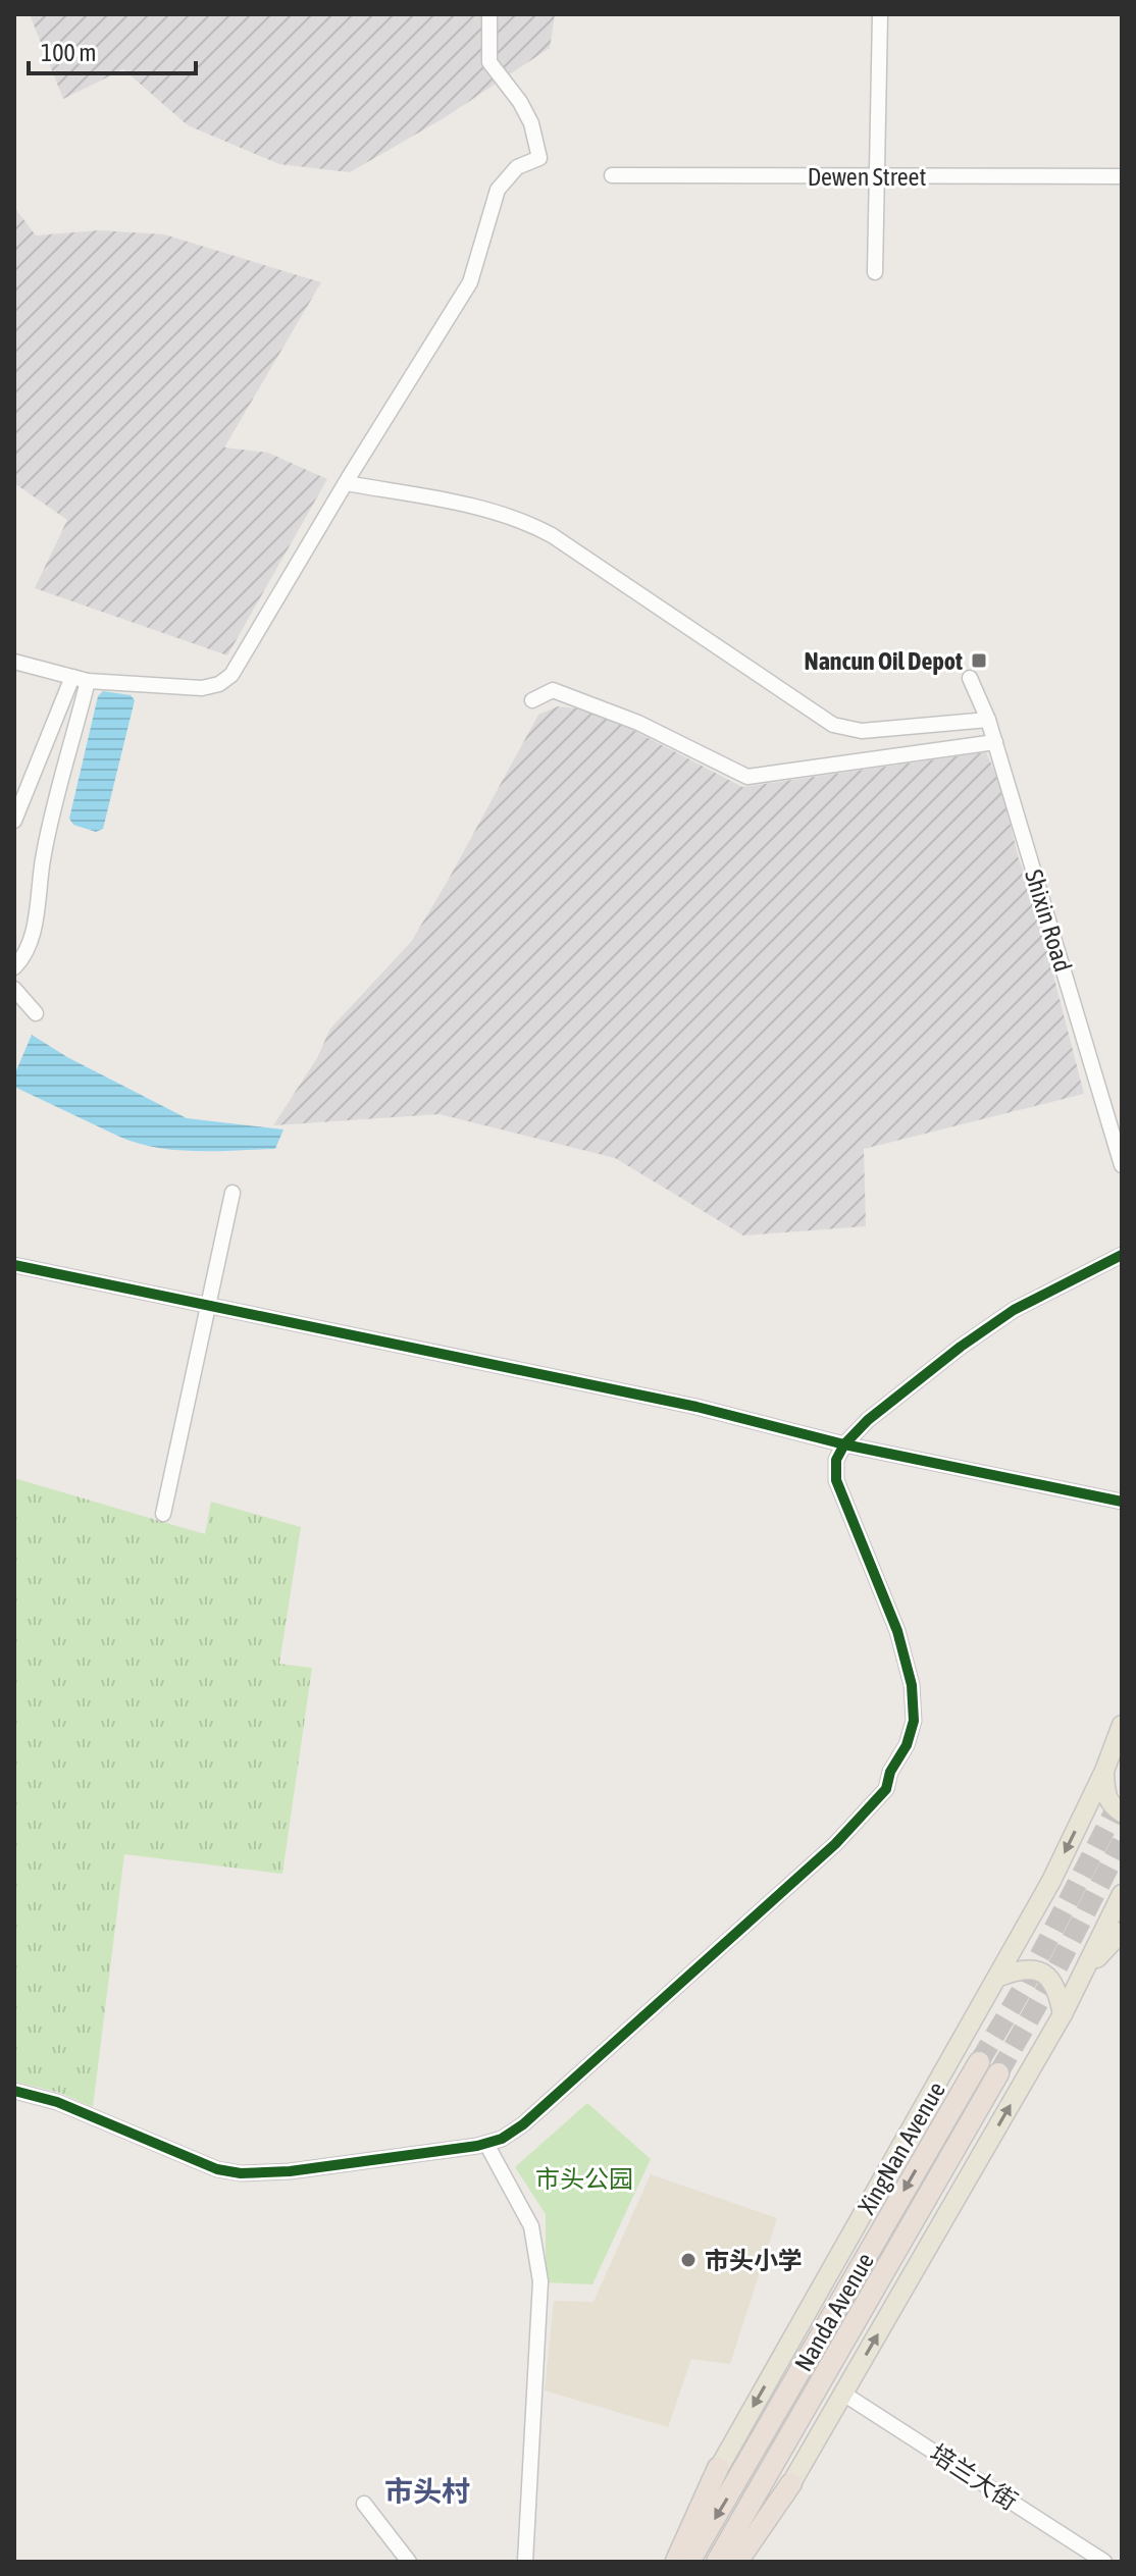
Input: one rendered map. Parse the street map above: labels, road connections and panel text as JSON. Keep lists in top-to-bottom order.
{
  "streets": {
    "highway": ["Nanda Avenue"],
    "main road": ["XingNan Avenue"],
    "street": ["Dewen Street", "Shixin Road", "培兰大街"]
  },
  "districts": ["市头村"],
  "parks": ["市头公园"],
  "places": {
    "transit": ["Nancun Oil Depot"],
    "other": ["市头小学"]
  },
  "scale_bar": "100 m"
}
